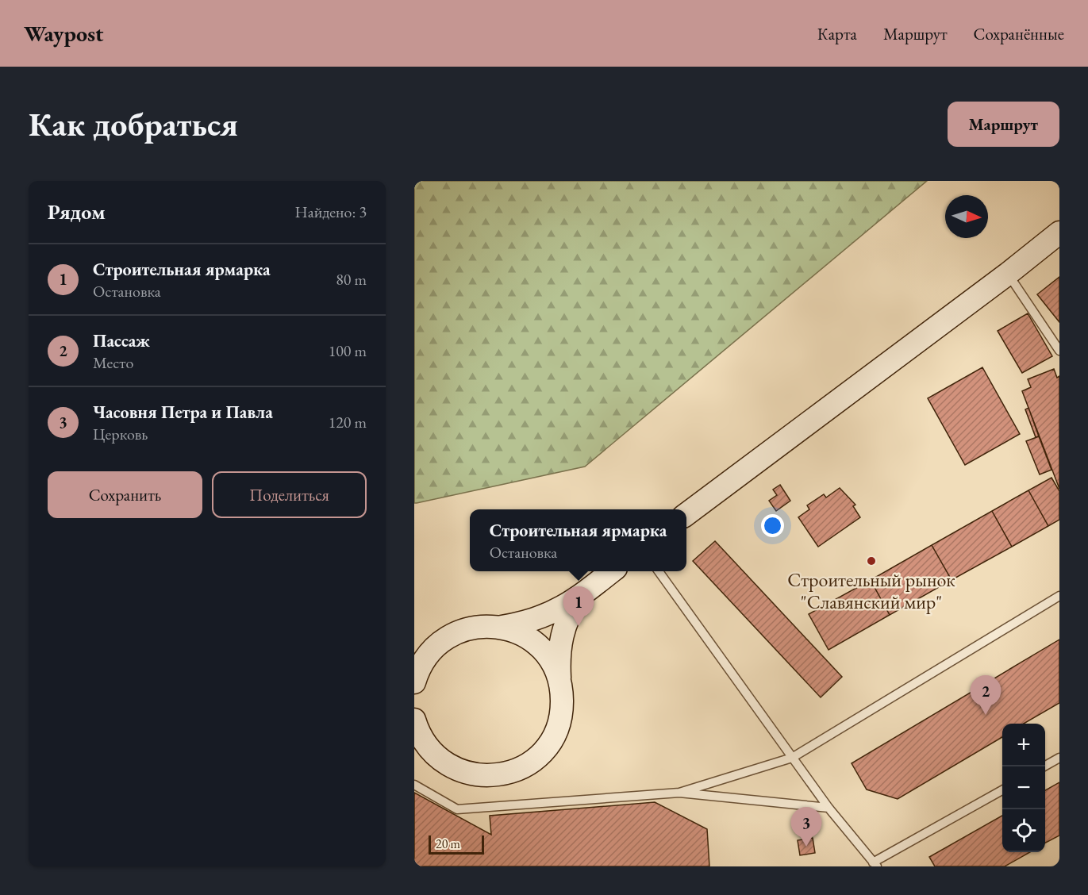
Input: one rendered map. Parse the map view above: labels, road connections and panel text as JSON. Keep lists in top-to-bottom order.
{
  "places": ["Строительный рынок \"Славянский мир\""],
  "scale_bar": "20 m",
  "north": "right",
  "page": {
    "header": "Waypost",
    "nav": ["Карта", "Маршрут", "Сохранённые"],
    "buttons": [
      "Маршрут",
      ["Сохранить", "Поделиться"]
    ],
    "title": "Как добраться",
    "heading": ["Рядом", "Найдено: 3"],
    "list": [
      {
        "mark": "1",
        "name": "Строительная ярмарка",
        "note": "Остановка",
        "value": "80 m"
      },
      {
        "mark": "2",
        "name": "Пассаж",
        "note": "Место",
        "value": "100 m"
      },
      {
        "mark": "3",
        "name": "Часовня Петра и Павла",
        "note": "Церковь",
        "value": "120 m"
      }
    ],
    "popup": ["Строительная ярмарка", "Остановка"],
    "pins": ["1", "2", "3"],
    "map_buttons": ["+", "−"],
    "scale": "20 m"
  }
}
